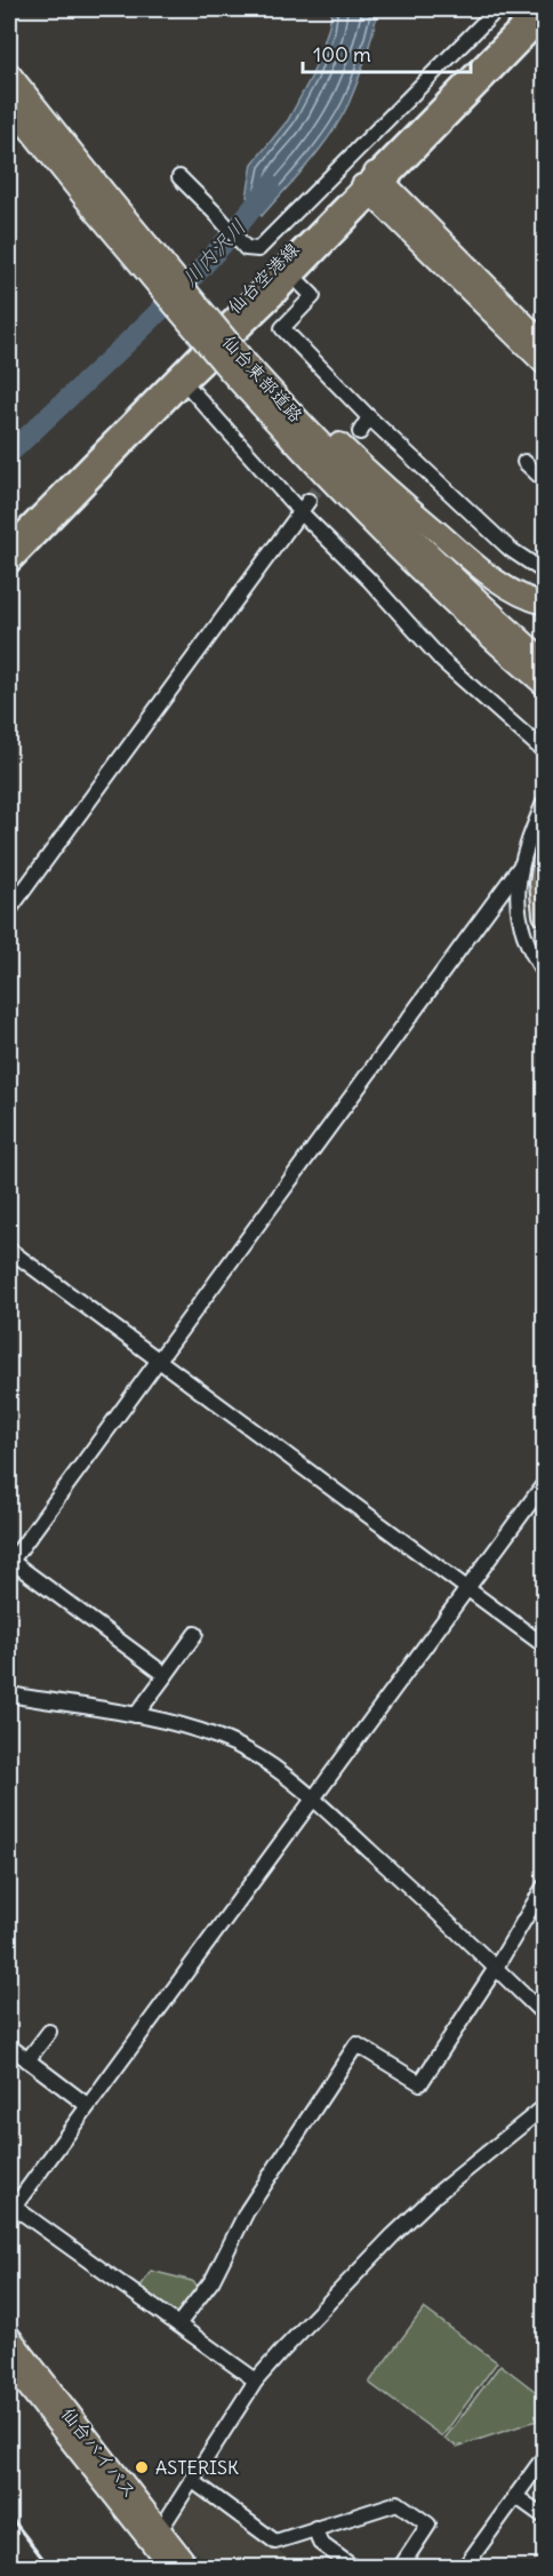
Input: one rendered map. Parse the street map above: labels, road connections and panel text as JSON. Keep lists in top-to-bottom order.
{
  "streets": {
    "highway": ["仙台東部道路", "仙台バイパス"],
    "main road": ["仙台空港線"]
  },
  "water": ["川内沢川"],
  "places": ["ASTERISK"],
  "scale_bar": "100 m"
}
